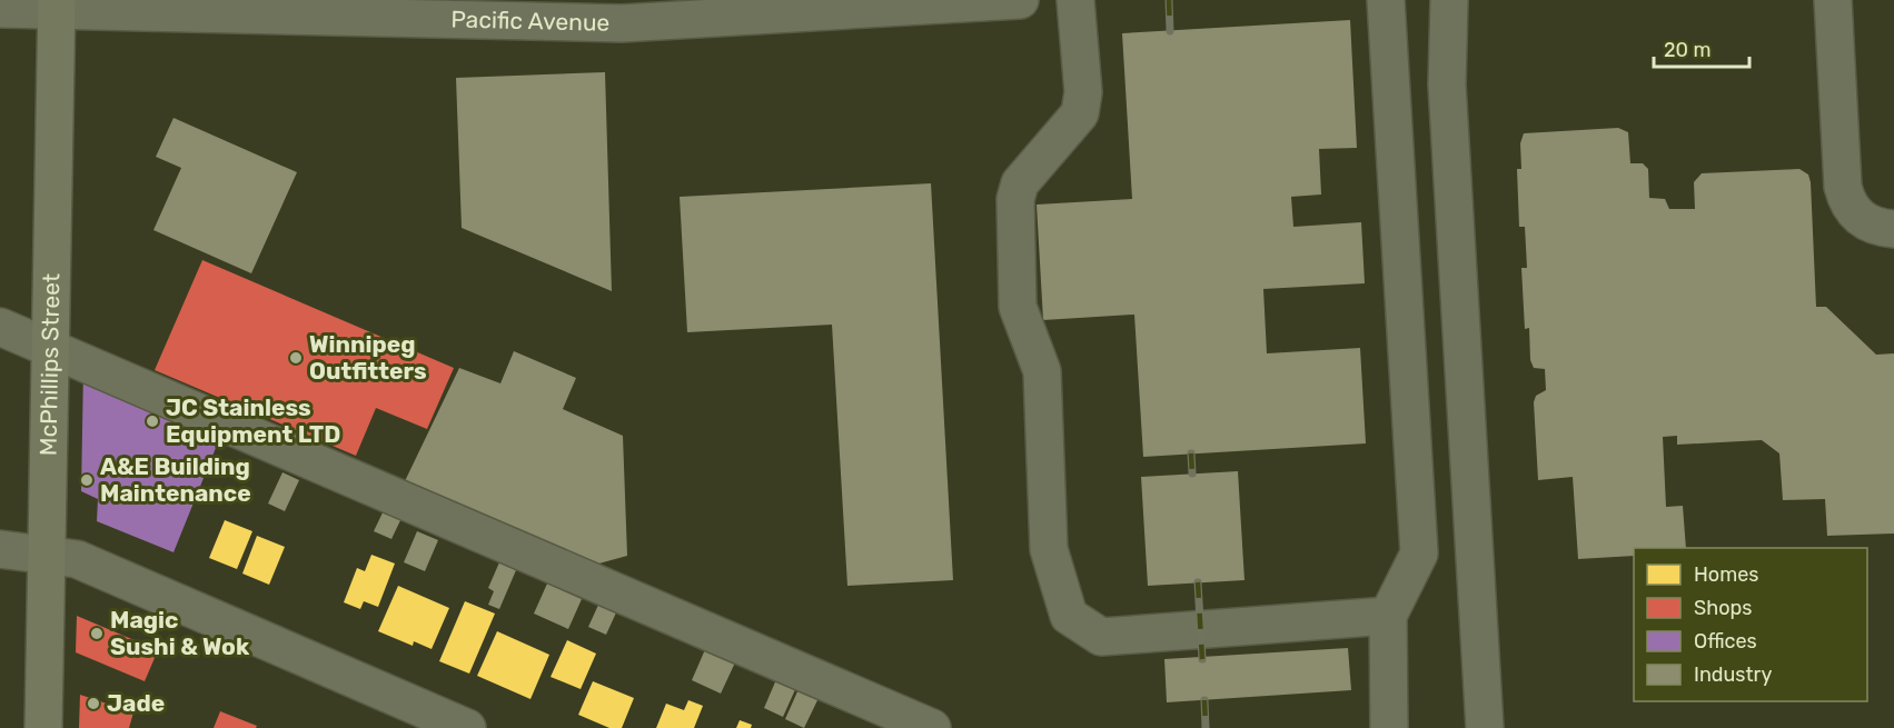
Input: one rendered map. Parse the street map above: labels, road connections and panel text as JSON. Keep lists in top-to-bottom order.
{
  "streets": {
    "main road": ["McPhillips Street"],
    "street": ["Pacific Avenue"]
  },
  "crossings": [
    ["Pacific Avenue", "McPhillips Street"]
  ],
  "places": [
    "Winnipeg Outfitters",
    "JC Stainless Equipment LTD",
    "A&E Building Maintenance",
    "Magic Sushi & Wok",
    "Jade"
  ],
  "legend": [
    "Homes",
    "Shops",
    "Offices",
    "Industry"
  ],
  "scale_bar": "20 m"
}
